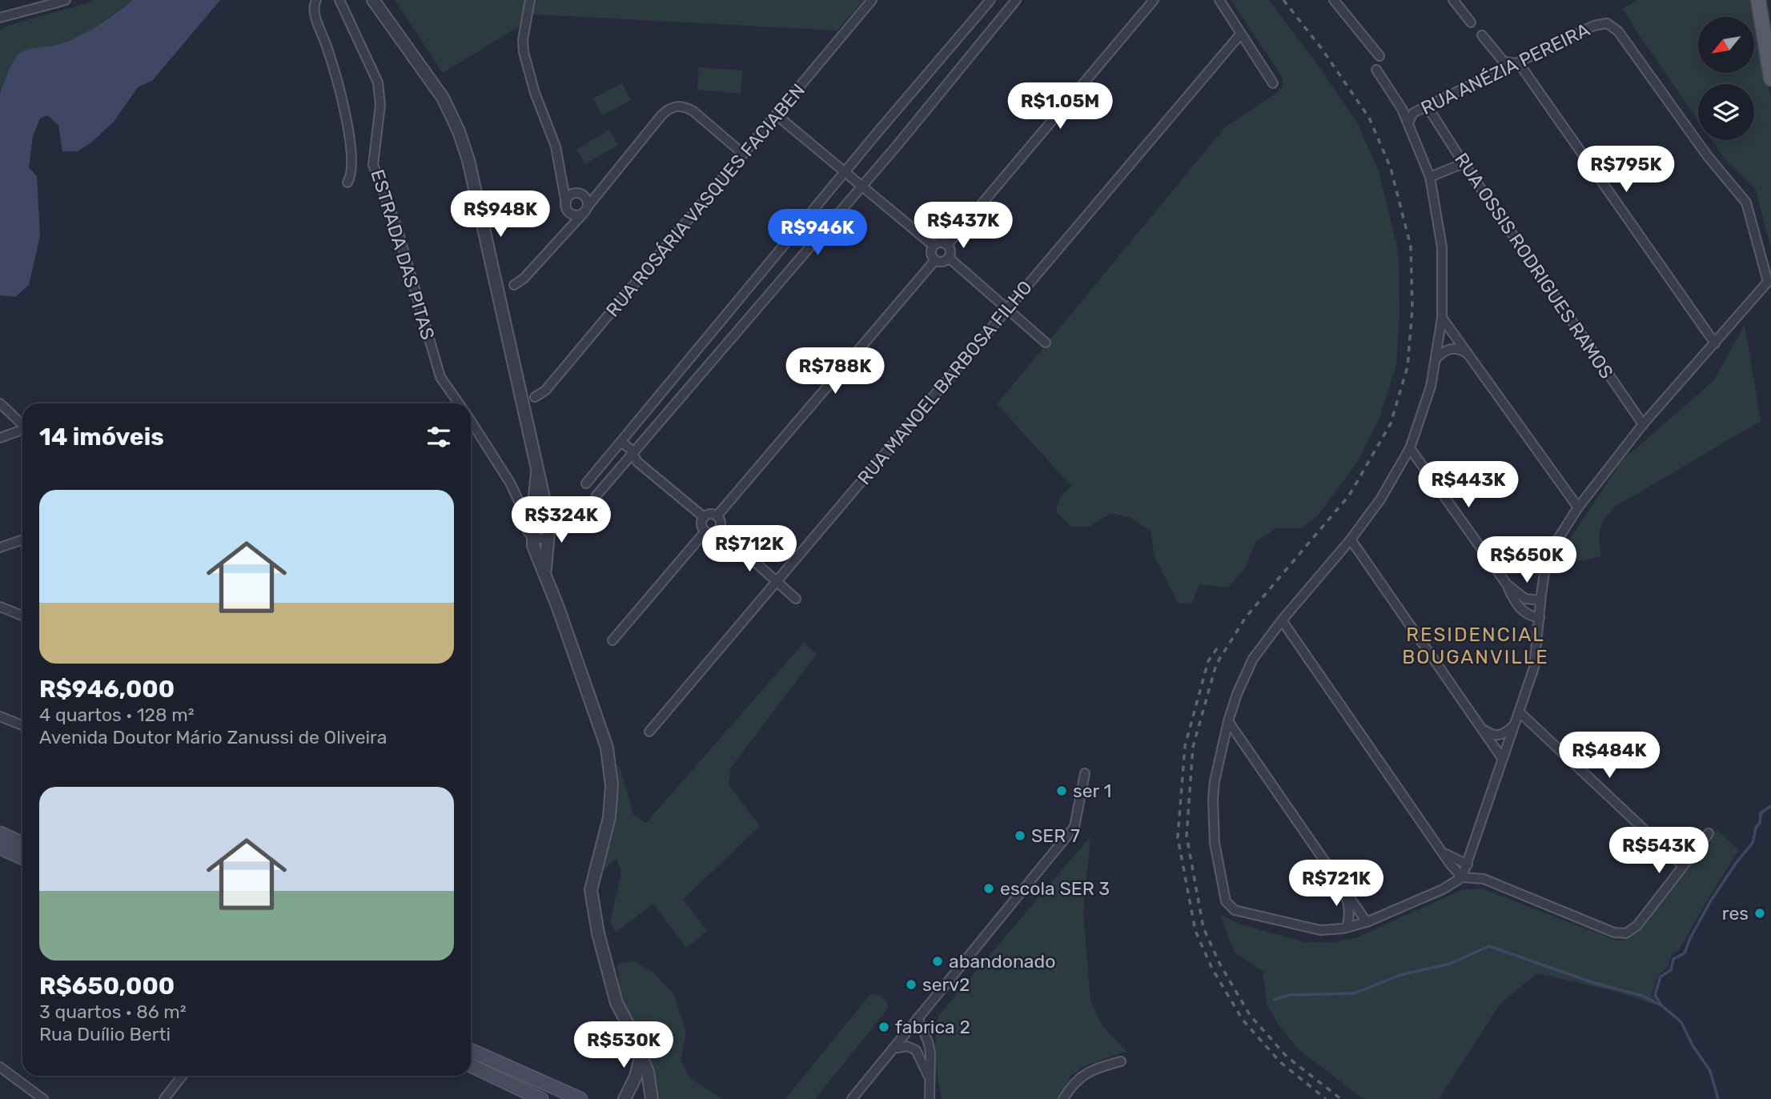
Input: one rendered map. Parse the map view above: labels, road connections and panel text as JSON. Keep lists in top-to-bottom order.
{
  "streets": {
    "street": [
      "RUA ANÉZIA PEREIRA",
      "RUA ROSÁRIA VASQUES FACIABEN",
      "ESTRADA DAS PITAS",
      "RUA OSSIS RODRIGUES RAMOS",
      "RUA MANOEL BARBOSA FILHO"
    ]
  },
  "crossings": [
    ["RUA ANÉZIA PEREIRA", "RUA OSSIS RODRIGUES RAMOS"]
  ],
  "districts": ["RESIDENCIAL BOUGANVILLE"],
  "places": [
    "ser 1",
    "SER 7",
    "escola SER 3",
    "res",
    "abandonado",
    "serv2",
    "fabrica 2"
  ],
  "north": "bottom left",
  "page": {
    "price": [
      "R$1.05M",
      "R$795K",
      "R$948K",
      "R$437K",
      "R$946K",
      "R$788K",
      "R$443K",
      "R$324K",
      "R$712K",
      "R$650K",
      "R$484K",
      "R$543K",
      "R$721K",
      "R$530K"
    ],
    "heading": "14 imóveis",
    "list": [
      {
        "name": "R$946,000",
        "note": "4 quartos · 128 m² · Avenida Doutor Mário Zanussi de Oliveira"
      },
      {
        "name": "R$650,000",
        "note": "3 quartos · 86 m² · Rua Duílio Berti"
      }
    ]
  }
}
